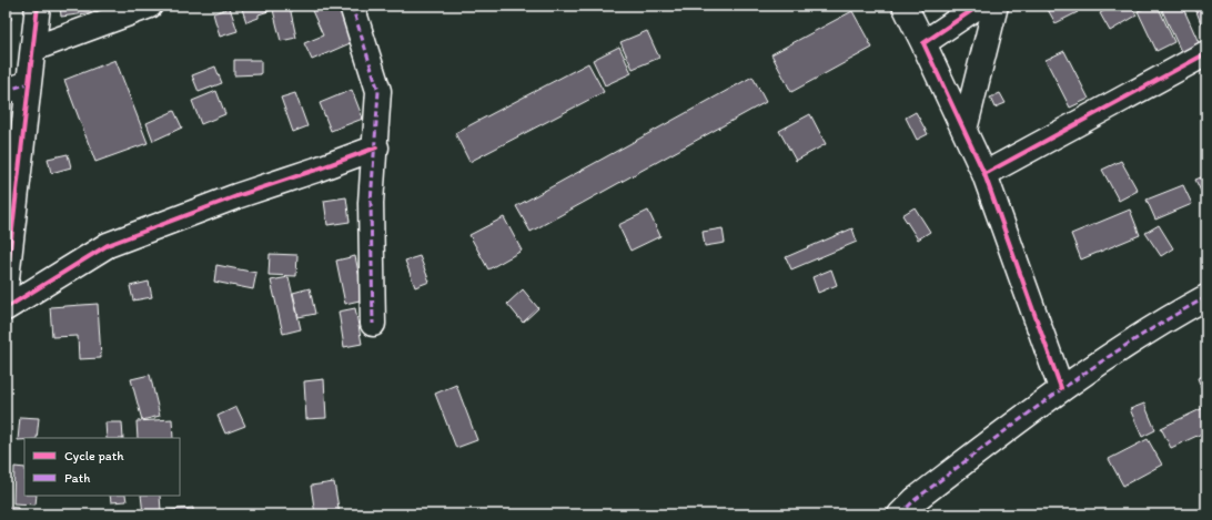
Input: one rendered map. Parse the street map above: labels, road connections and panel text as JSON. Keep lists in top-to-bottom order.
{
  "legend": ["Cycle path", "Path"]
}
